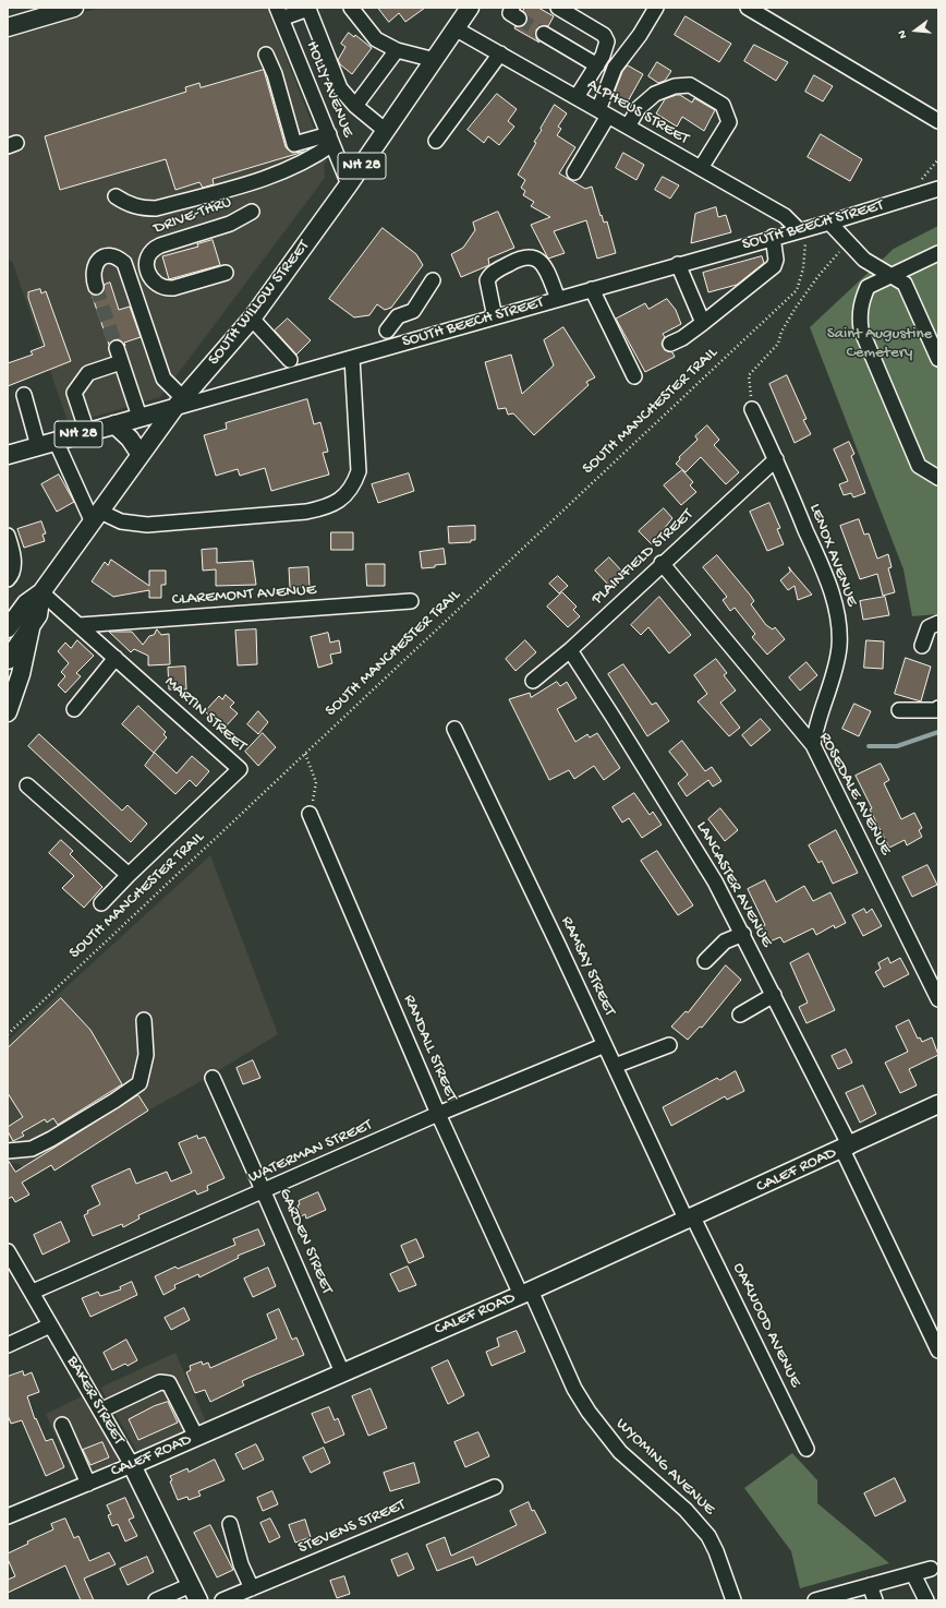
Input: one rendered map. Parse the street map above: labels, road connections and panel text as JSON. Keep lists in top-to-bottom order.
{
  "streets": {
    "main road": [
      "NH 28",
      "SOUTH BEECH STREET",
      "SOUTH WILLOW STREET",
      "CALEF ROAD",
      "BAKER STREET"
    ],
    "street": [
      "HOLLY AVENUE",
      "ALPHEUS STREET",
      "DRIVE-THRU",
      "LENOX AVENUE",
      "PLAINFIELD STREET",
      "CLAREMONT AVENUE",
      "MARTIN STREET",
      "ROSEDALE AVENUE",
      "LANCASTER AVENUE",
      "RAMSAY STREET",
      "RANDALL STREET",
      "WATERMAN STREET",
      "GARDEN STREET",
      "OAKWOOD AVENUE",
      "WYOMING AVENUE",
      "STEVENS STREET"
    ],
    "path": ["SOUTH MANCHESTER TRAIL"]
  },
  "crossings": [
    ["HOLLY AVENUE", "SOUTH WILLOW STREET"],
    ["ALPHEUS STREET", "SOUTH BEECH STREET"],
    ["ALPHEUS STREET", "SOUTH WILLOW STREET"],
    ["ALPHEUS STREET", "SOUTH MANCHESTER TRAIL"],
    ["SOUTH BEECH STREET", "SOUTH WILLOW STREET"],
    ["SOUTH BEECH STREET", "SOUTH MANCHESTER TRAIL"],
    ["SOUTH WILLOW STREET", "MARTIN STREET"],
    ["LENOX AVENUE", "PLAINFIELD STREET"],
    ["LENOX AVENUE", "ROSEDALE AVENUE"],
    ["PLAINFIELD STREET", "ROSEDALE AVENUE"],
    ["PLAINFIELD STREET", "LANCASTER AVENUE"],
    ["CLAREMONT AVENUE", "MARTIN STREET"],
    ["LANCASTER AVENUE", "CALEF ROAD"],
    ["RAMSAY STREET", "WATERMAN STREET"],
    ["RAMSAY STREET", "CALEF ROAD"],
    ["RAMSAY STREET", "OAKWOOD AVENUE"],
    ["RANDALL STREET", "WATERMAN STREET"],
    ["RANDALL STREET", "CALEF ROAD"],
    ["RANDALL STREET", "WYOMING AVENUE"],
    ["WATERMAN STREET", "GARDEN STREET"],
    ["WATERMAN STREET", "BAKER STREET"],
    ["CALEF ROAD", "GARDEN STREET"],
    ["CALEF ROAD", "OAKWOOD AVENUE"],
    ["CALEF ROAD", "BAKER STREET"],
    ["CALEF ROAD", "WYOMING AVENUE"]
  ],
  "parks": ["Saint Augustine Cemetery"],
  "north": "left"
}
